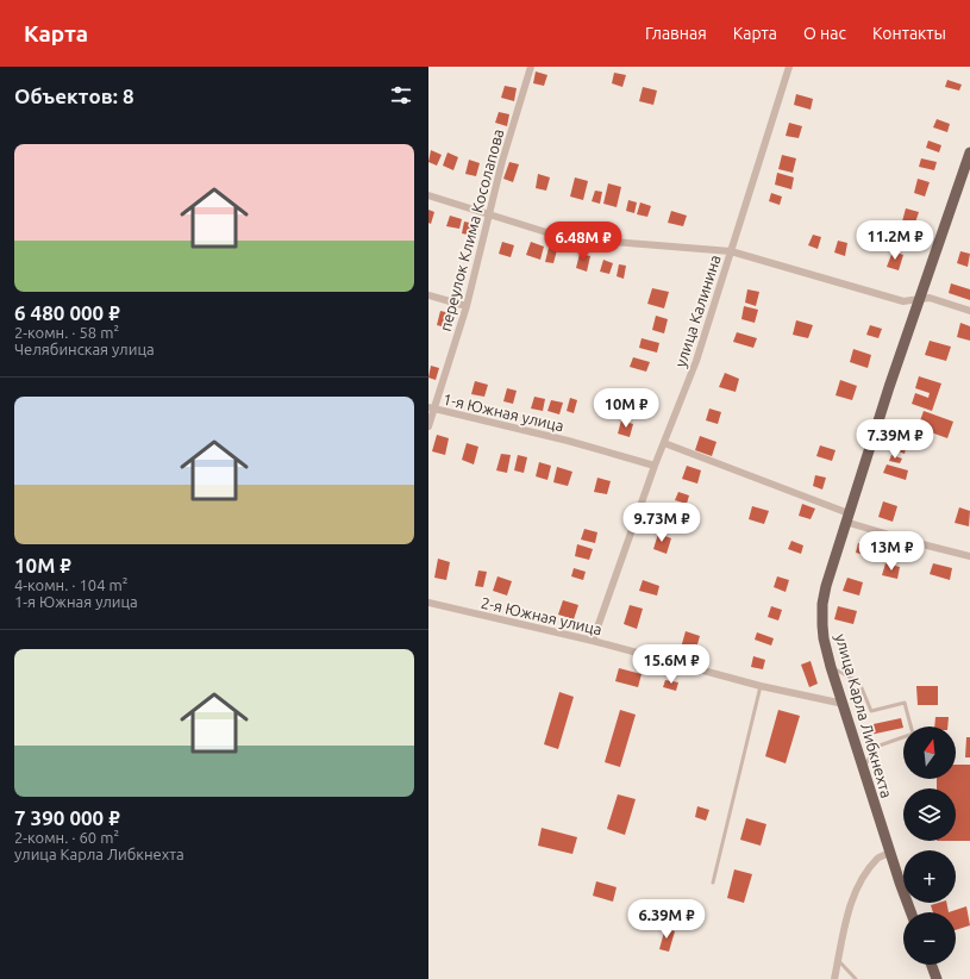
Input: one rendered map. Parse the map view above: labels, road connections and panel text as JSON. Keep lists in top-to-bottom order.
{
  "streets": {
    "main road": ["улица Карла Либкнехта"],
    "street": [
      "переулок Клима Косолапова",
      "улица Калинина",
      "1-я Южная улица",
      "2-я Южная улица"
    ]
  },
  "crossings": [
    ["переулок Клима Косолапова", "1-я Южная улица"],
    ["улица Калинина", "1-я Южная улица"],
    ["улица Калинина", "2-я Южная улица"],
    ["2-я Южная улица", "улица Карла Либкнехта"]
  ],
  "north": "top",
  "page": {
    "header": "Карта",
    "nav": [
      "Главная",
      "Карта",
      "О нас",
      "Контакты"
    ],
    "heading": "Объектов: 8",
    "list": [
      {
        "name": "6 480 000 ₽",
        "note": "2-комн. · 58 m² · Челябинская улица"
      },
      {
        "name": "10M ₽",
        "note": "4-комн. · 104 m² · 1-я Южная улица"
      },
      {
        "name": "7 390 000 ₽",
        "note": "2-комн. · 60 m² · улица Карла Либкнехта"
      }
    ],
    "price": [
      "11.2M ₽",
      "6.48M ₽",
      "10M ₽",
      "7.39M ₽",
      "9.73M ₽",
      "13M ₽",
      "15.6M ₽",
      "6.39M ₽"
    ],
    "map_buttons": ["+", "−"]
  }
}
